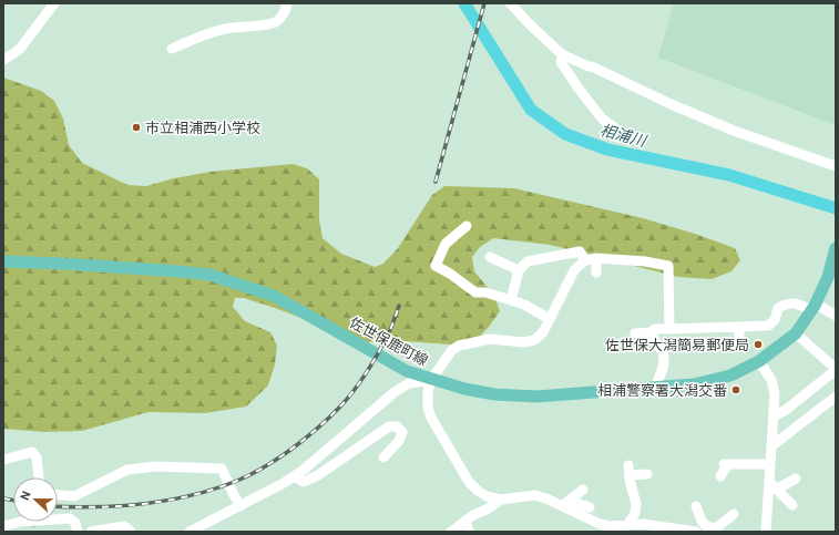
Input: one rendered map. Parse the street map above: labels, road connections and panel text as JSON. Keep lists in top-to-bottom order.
{
  "streets": {
    "main road": ["佐世保鹿町線"]
  },
  "water": ["相浦川"],
  "places": ["市立相浦西小学校", "佐世保大潟簡易郵便局", "相浦警察署大潟交番"],
  "north": "left"
}
